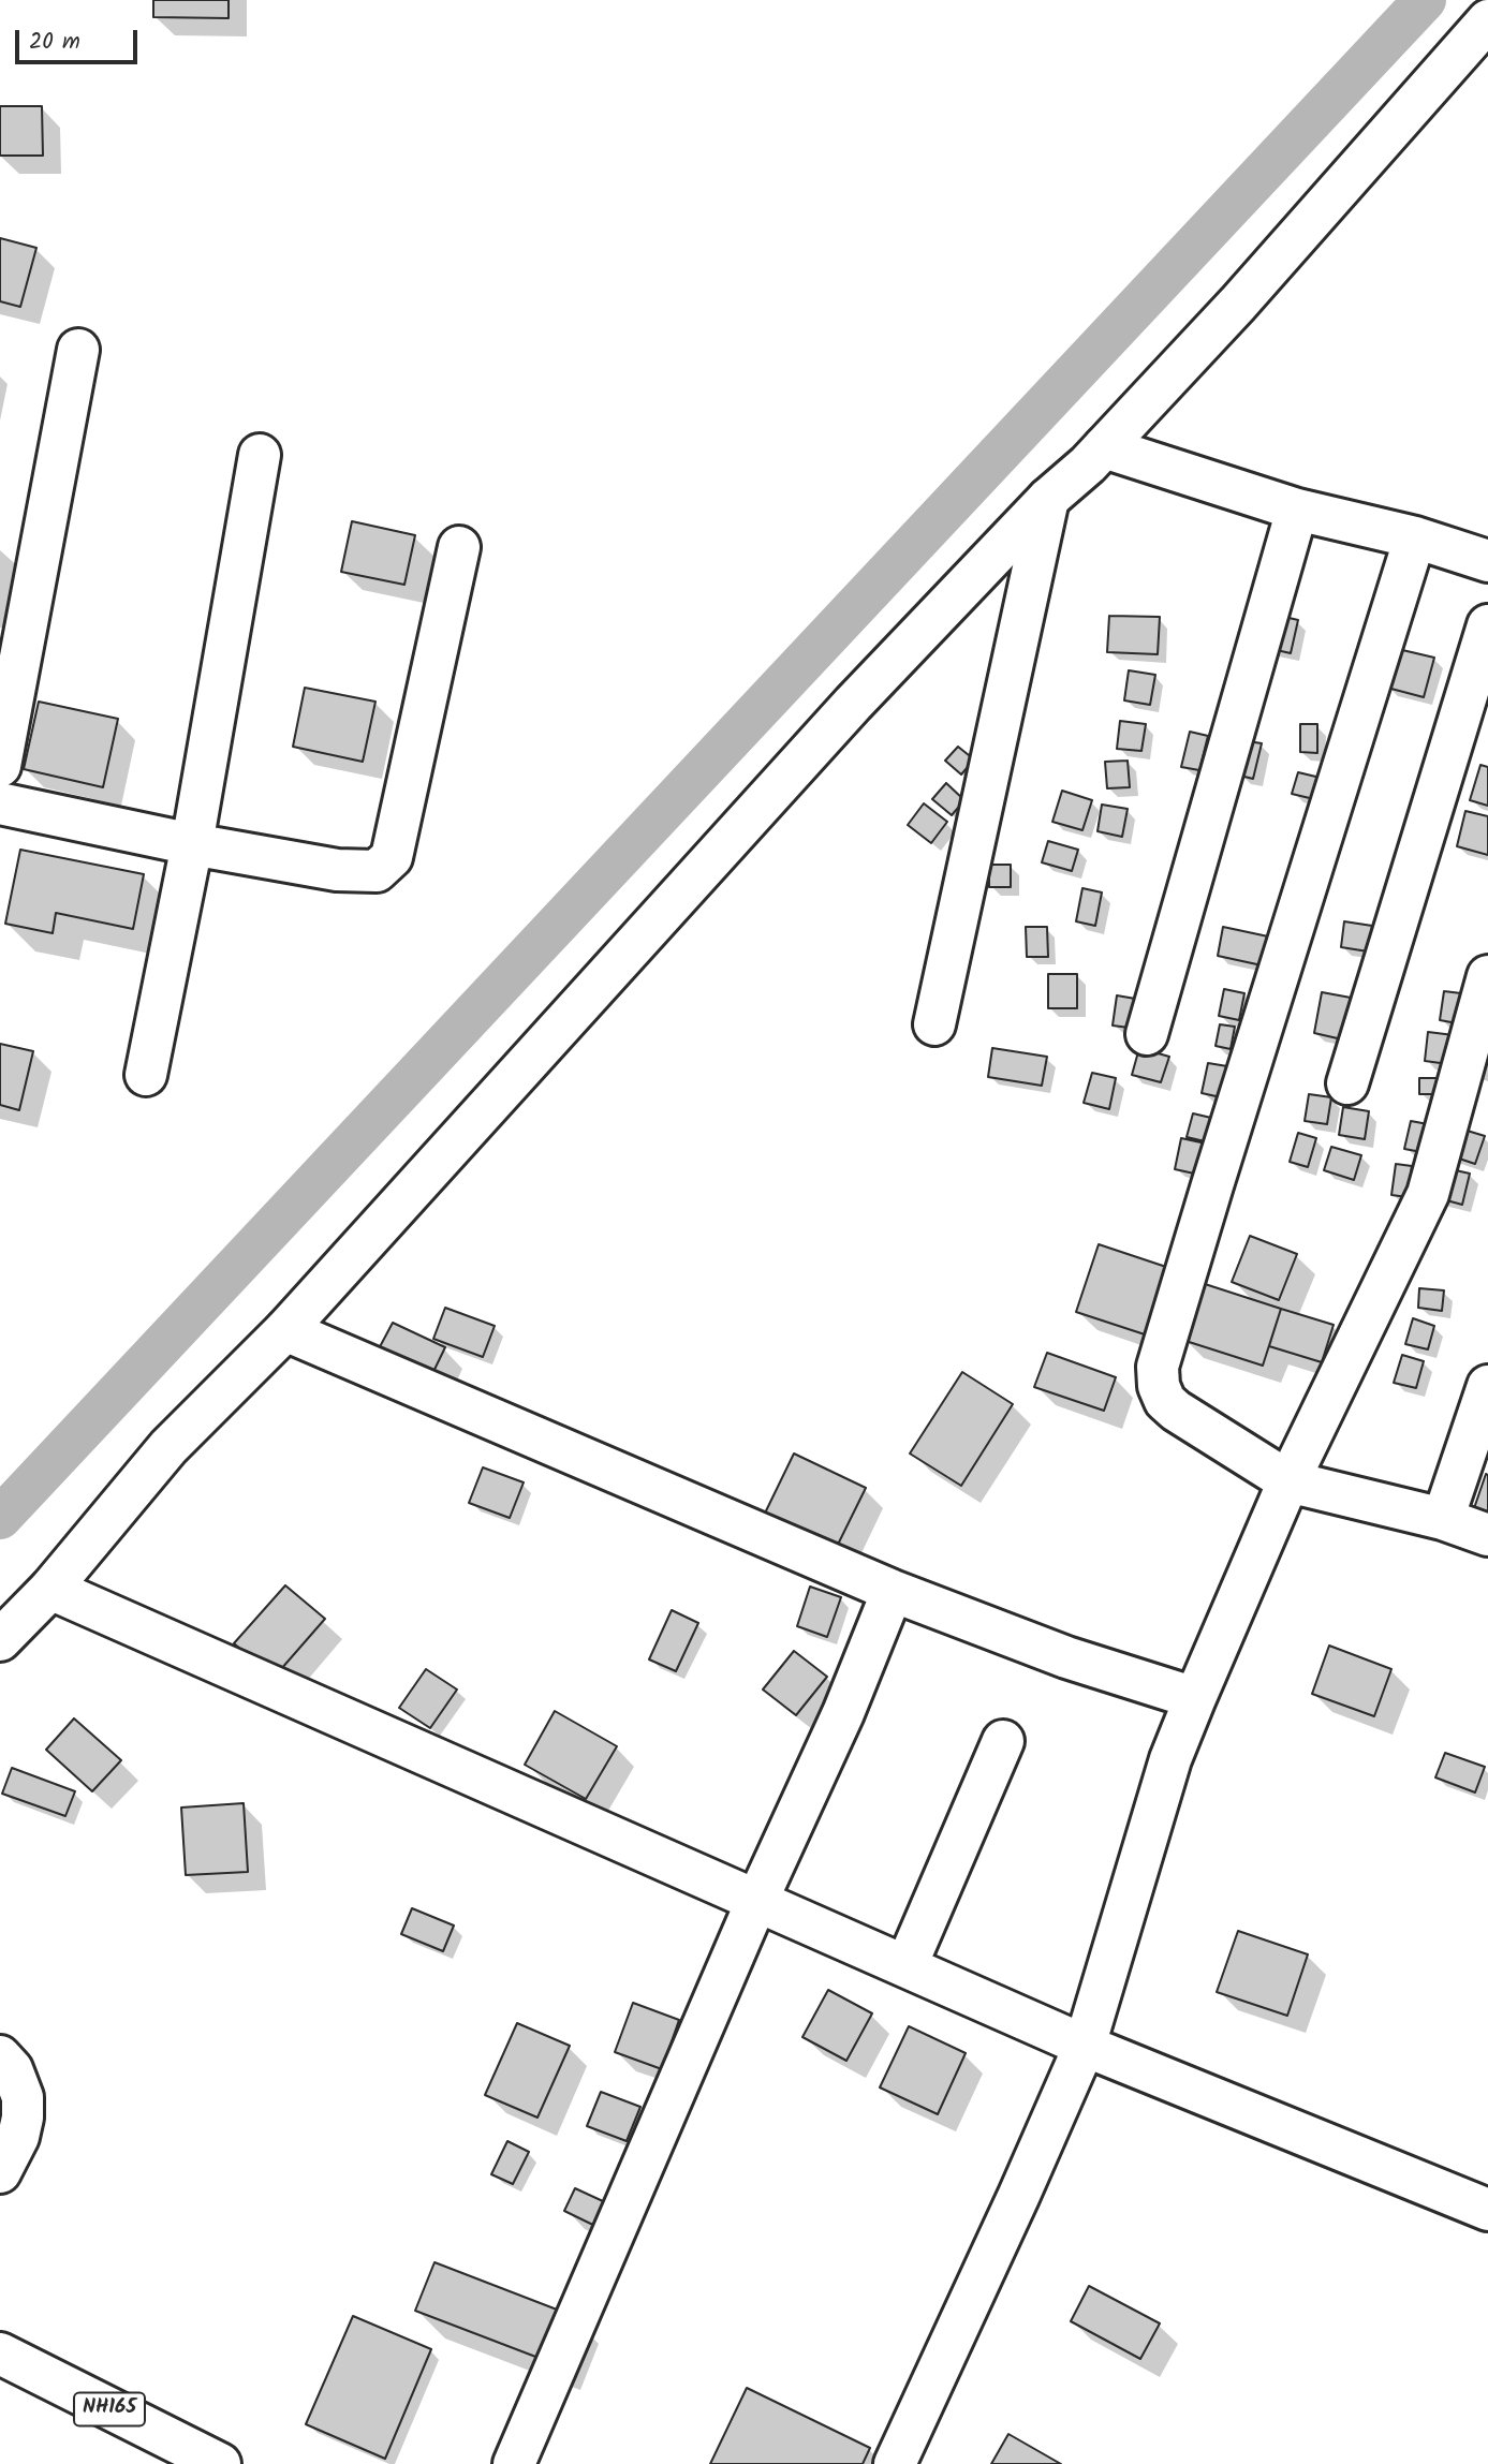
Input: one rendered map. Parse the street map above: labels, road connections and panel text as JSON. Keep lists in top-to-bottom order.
{
  "streets": {
    "main road": ["NH165"]
  },
  "scale_bar": "20 m"
}
